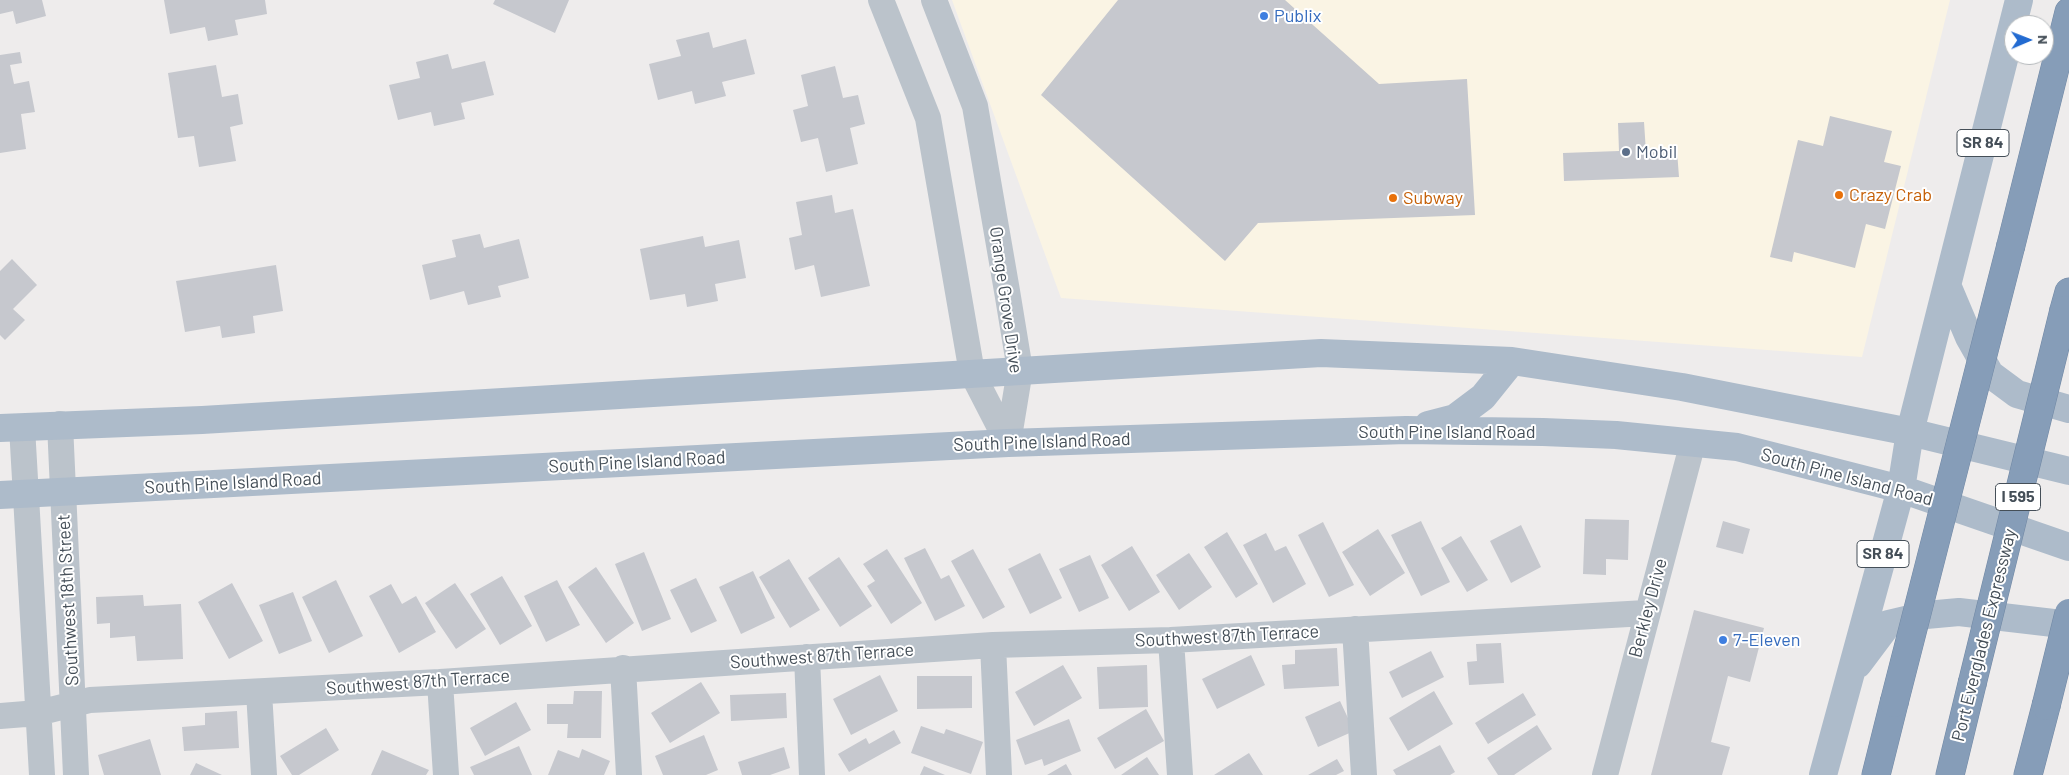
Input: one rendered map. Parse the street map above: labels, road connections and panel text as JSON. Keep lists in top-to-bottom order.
{
  "streets": {
    "highway": ["I 595", "Port Everglades Expressway"],
    "main road": ["SR 84", "South Pine Island Road"],
    "street": [
      "Orange Grove Drive",
      "Southwest 18th Street",
      "Berkley Drive",
      "Southwest 87th Terrace"
    ]
  },
  "crossings": [
    ["SR 84", "South Pine Island Road"],
    ["Orange Grove Drive", "South Pine Island Road"],
    ["South Pine Island Road", "Southwest 18th Street"],
    ["South Pine Island Road", "Berkley Drive"],
    ["Southwest 18th Street", "Southwest 87th Terrace"],
    ["Berkley Drive", "Southwest 87th Terrace"]
  ],
  "places": [
    "Publix",
    "Mobil",
    "Crazy Crab",
    "Subway",
    "7-Eleven"
  ],
  "north": "right"
}
